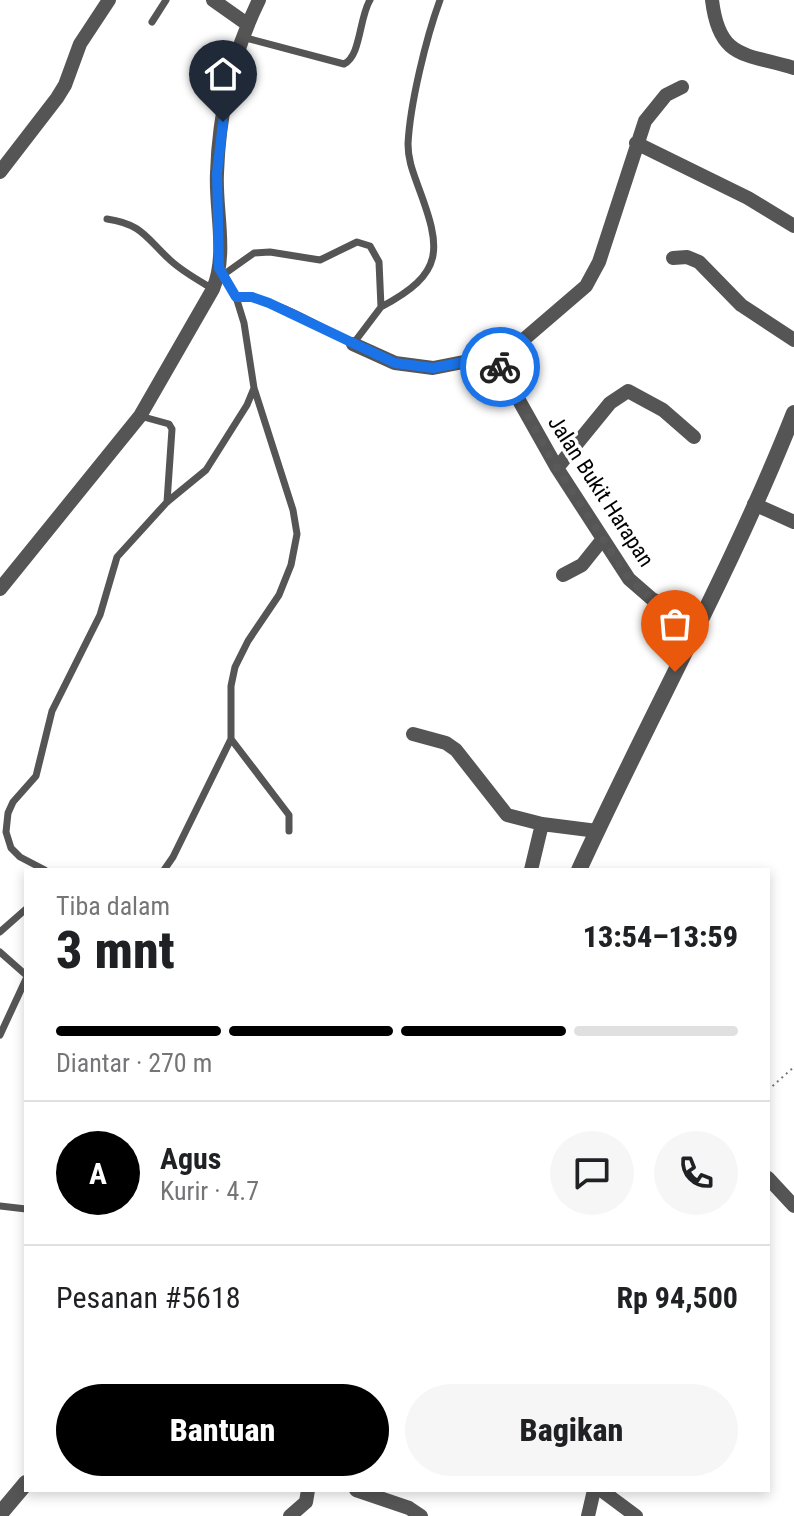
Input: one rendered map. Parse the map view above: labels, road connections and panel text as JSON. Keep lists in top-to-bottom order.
{
  "streets": {
    "street": ["Jalan Bukit Harapan"]
  },
  "page": {
    "heading": ["3 mnt", "Tiba dalam", "13:54–13:59"],
    "panel": [
      "Agus",
      "Kurir · 4.7",
      "Pesanan #5618",
      "Rp 94,500"
    ],
    "bar": "Diantar · 270 m",
    "round": "A",
    "buttons": ["Bantuan", "Bagikan"]
  }
}
